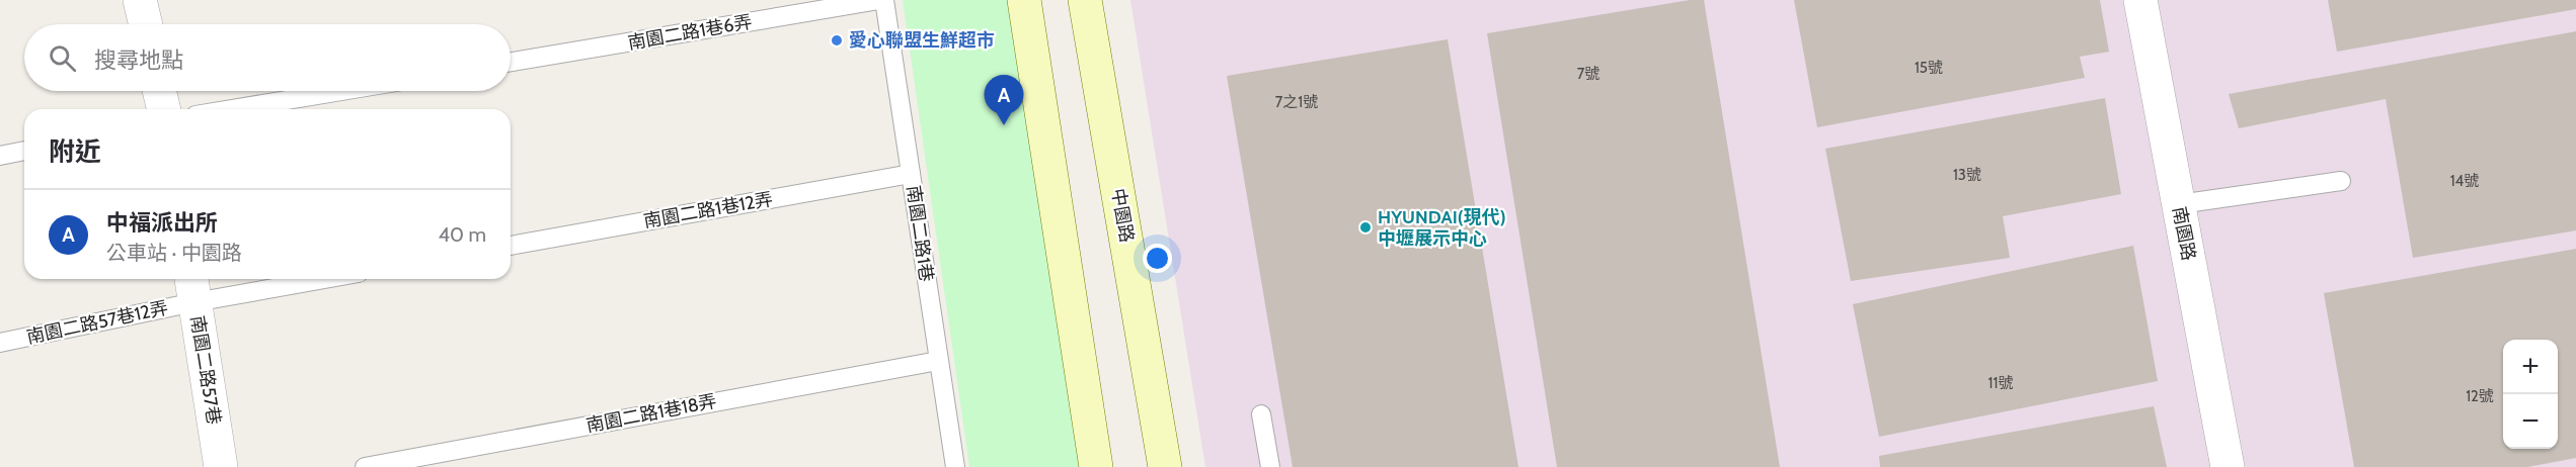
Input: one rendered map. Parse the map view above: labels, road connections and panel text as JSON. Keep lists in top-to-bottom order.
{
  "streets": {
    "main road": ["中園路"],
    "street": ["南園路", "南園二路57巷"],
    "lane": [
      "南園二路1巷6弄",
      "南園二路1巷12弄",
      "南園二路1巷",
      "南園二路57巷12弄",
      "南園二路1巷18弄"
    ]
  },
  "crossings": [
    ["南園二路1巷6弄", "南園二路1巷"],
    ["南園二路1巷12弄", "南園二路1巷"],
    ["南園二路1巷", "南園二路1巷18弄"],
    ["南園二路57巷12弄", "南園二路57巷"]
  ],
  "places": ["愛心聯盟生鮮超市", "HYUNDAI(現代) 中壢展示中心"],
  "house_numbers": [
    "15號",
    "7號",
    "7之1號",
    "13號",
    "14號",
    "11號",
    "12號"
  ],
  "page": {
    "search": "搜尋地點",
    "pins": "A",
    "heading": "附近",
    "list": [
      {
        "mark": "A",
        "name": "中福派出所",
        "note": "公車站 · 中園路",
        "value": "40 m"
      }
    ],
    "map_buttons": ["+", "−"]
  }
}
